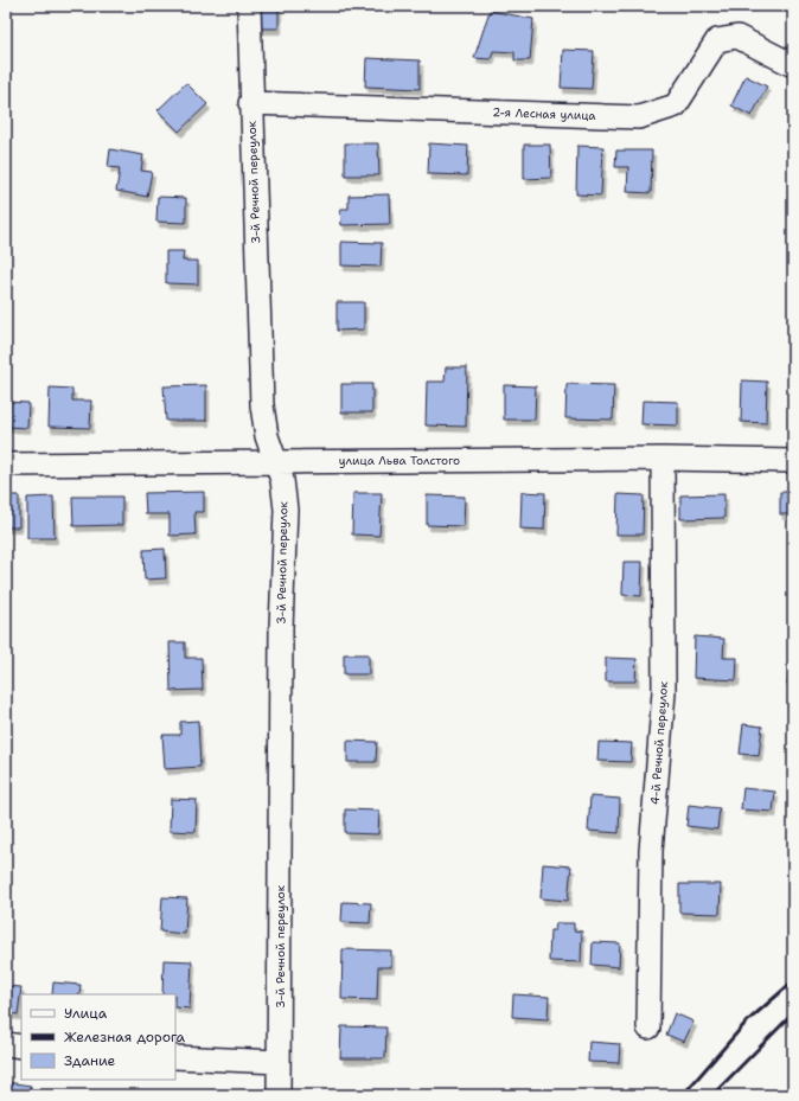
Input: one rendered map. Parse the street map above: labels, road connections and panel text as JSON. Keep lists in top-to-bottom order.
{
  "streets": {
    "street": [
      "2-я Лесная улица",
      "3-й Речной переулок",
      "улица Льва Толстого",
      "4-й Речной переулок"
    ]
  },
  "crossings": [
    ["2-я Лесная улица", "3-й Речной переулок"],
    ["3-й Речной переулок", "улица Льва Толстого"],
    ["улица Льва Толстого", "4-й Речной переулок"]
  ],
  "legend": ["Улица", "Железная дорога", "Здание"]
}
